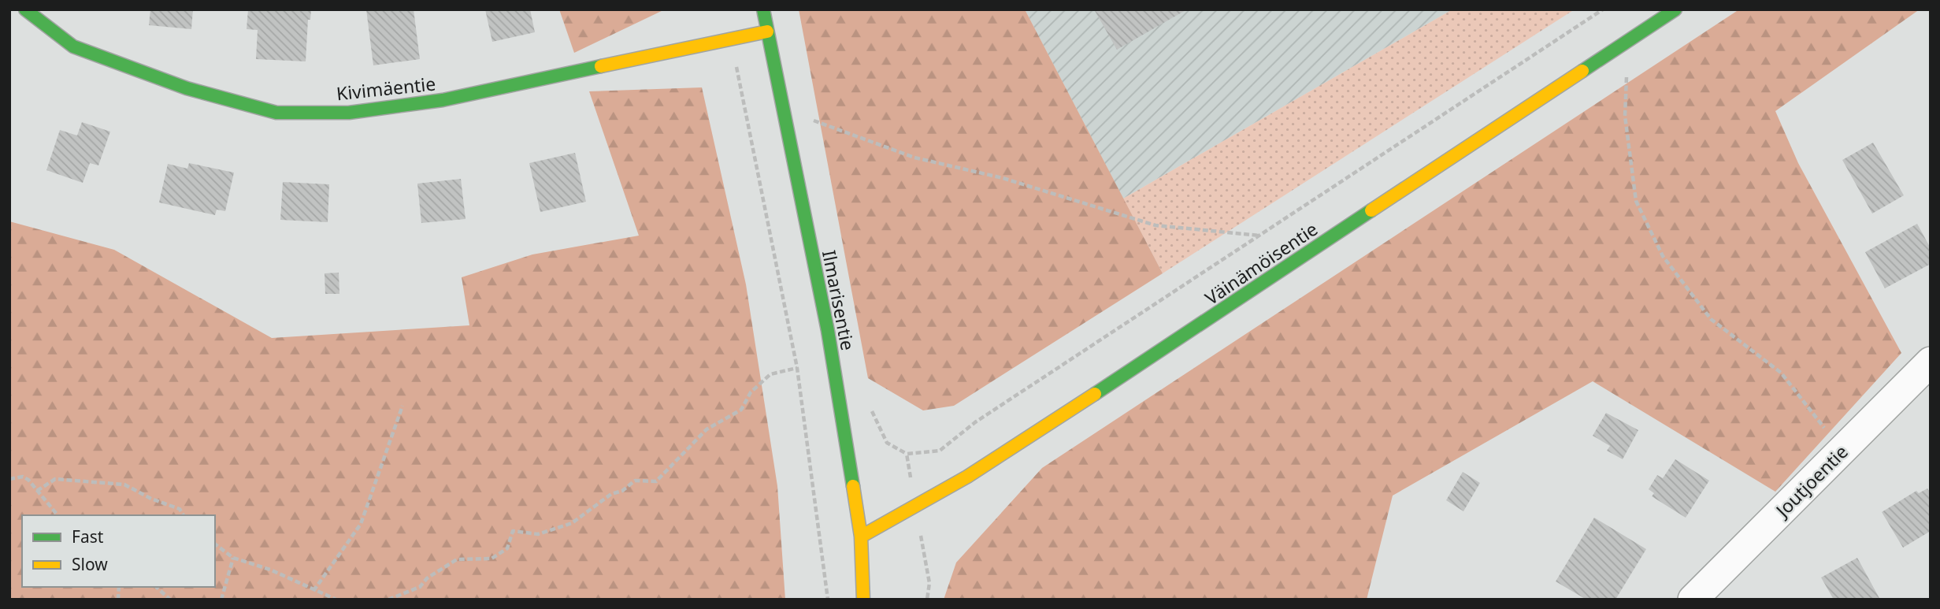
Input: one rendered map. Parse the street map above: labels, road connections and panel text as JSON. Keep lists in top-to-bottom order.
{
  "streets": {
    "street": [
      "Kivimäentie",
      "Väinämöisentie",
      "Ilmarisentie",
      "Joutjoentie"
    ]
  },
  "crossings": [
    ["Kivimäentie", "Ilmarisentie"],
    ["Väinämöisentie", "Ilmarisentie"]
  ],
  "legend": ["Fast", "Slow"]
}
